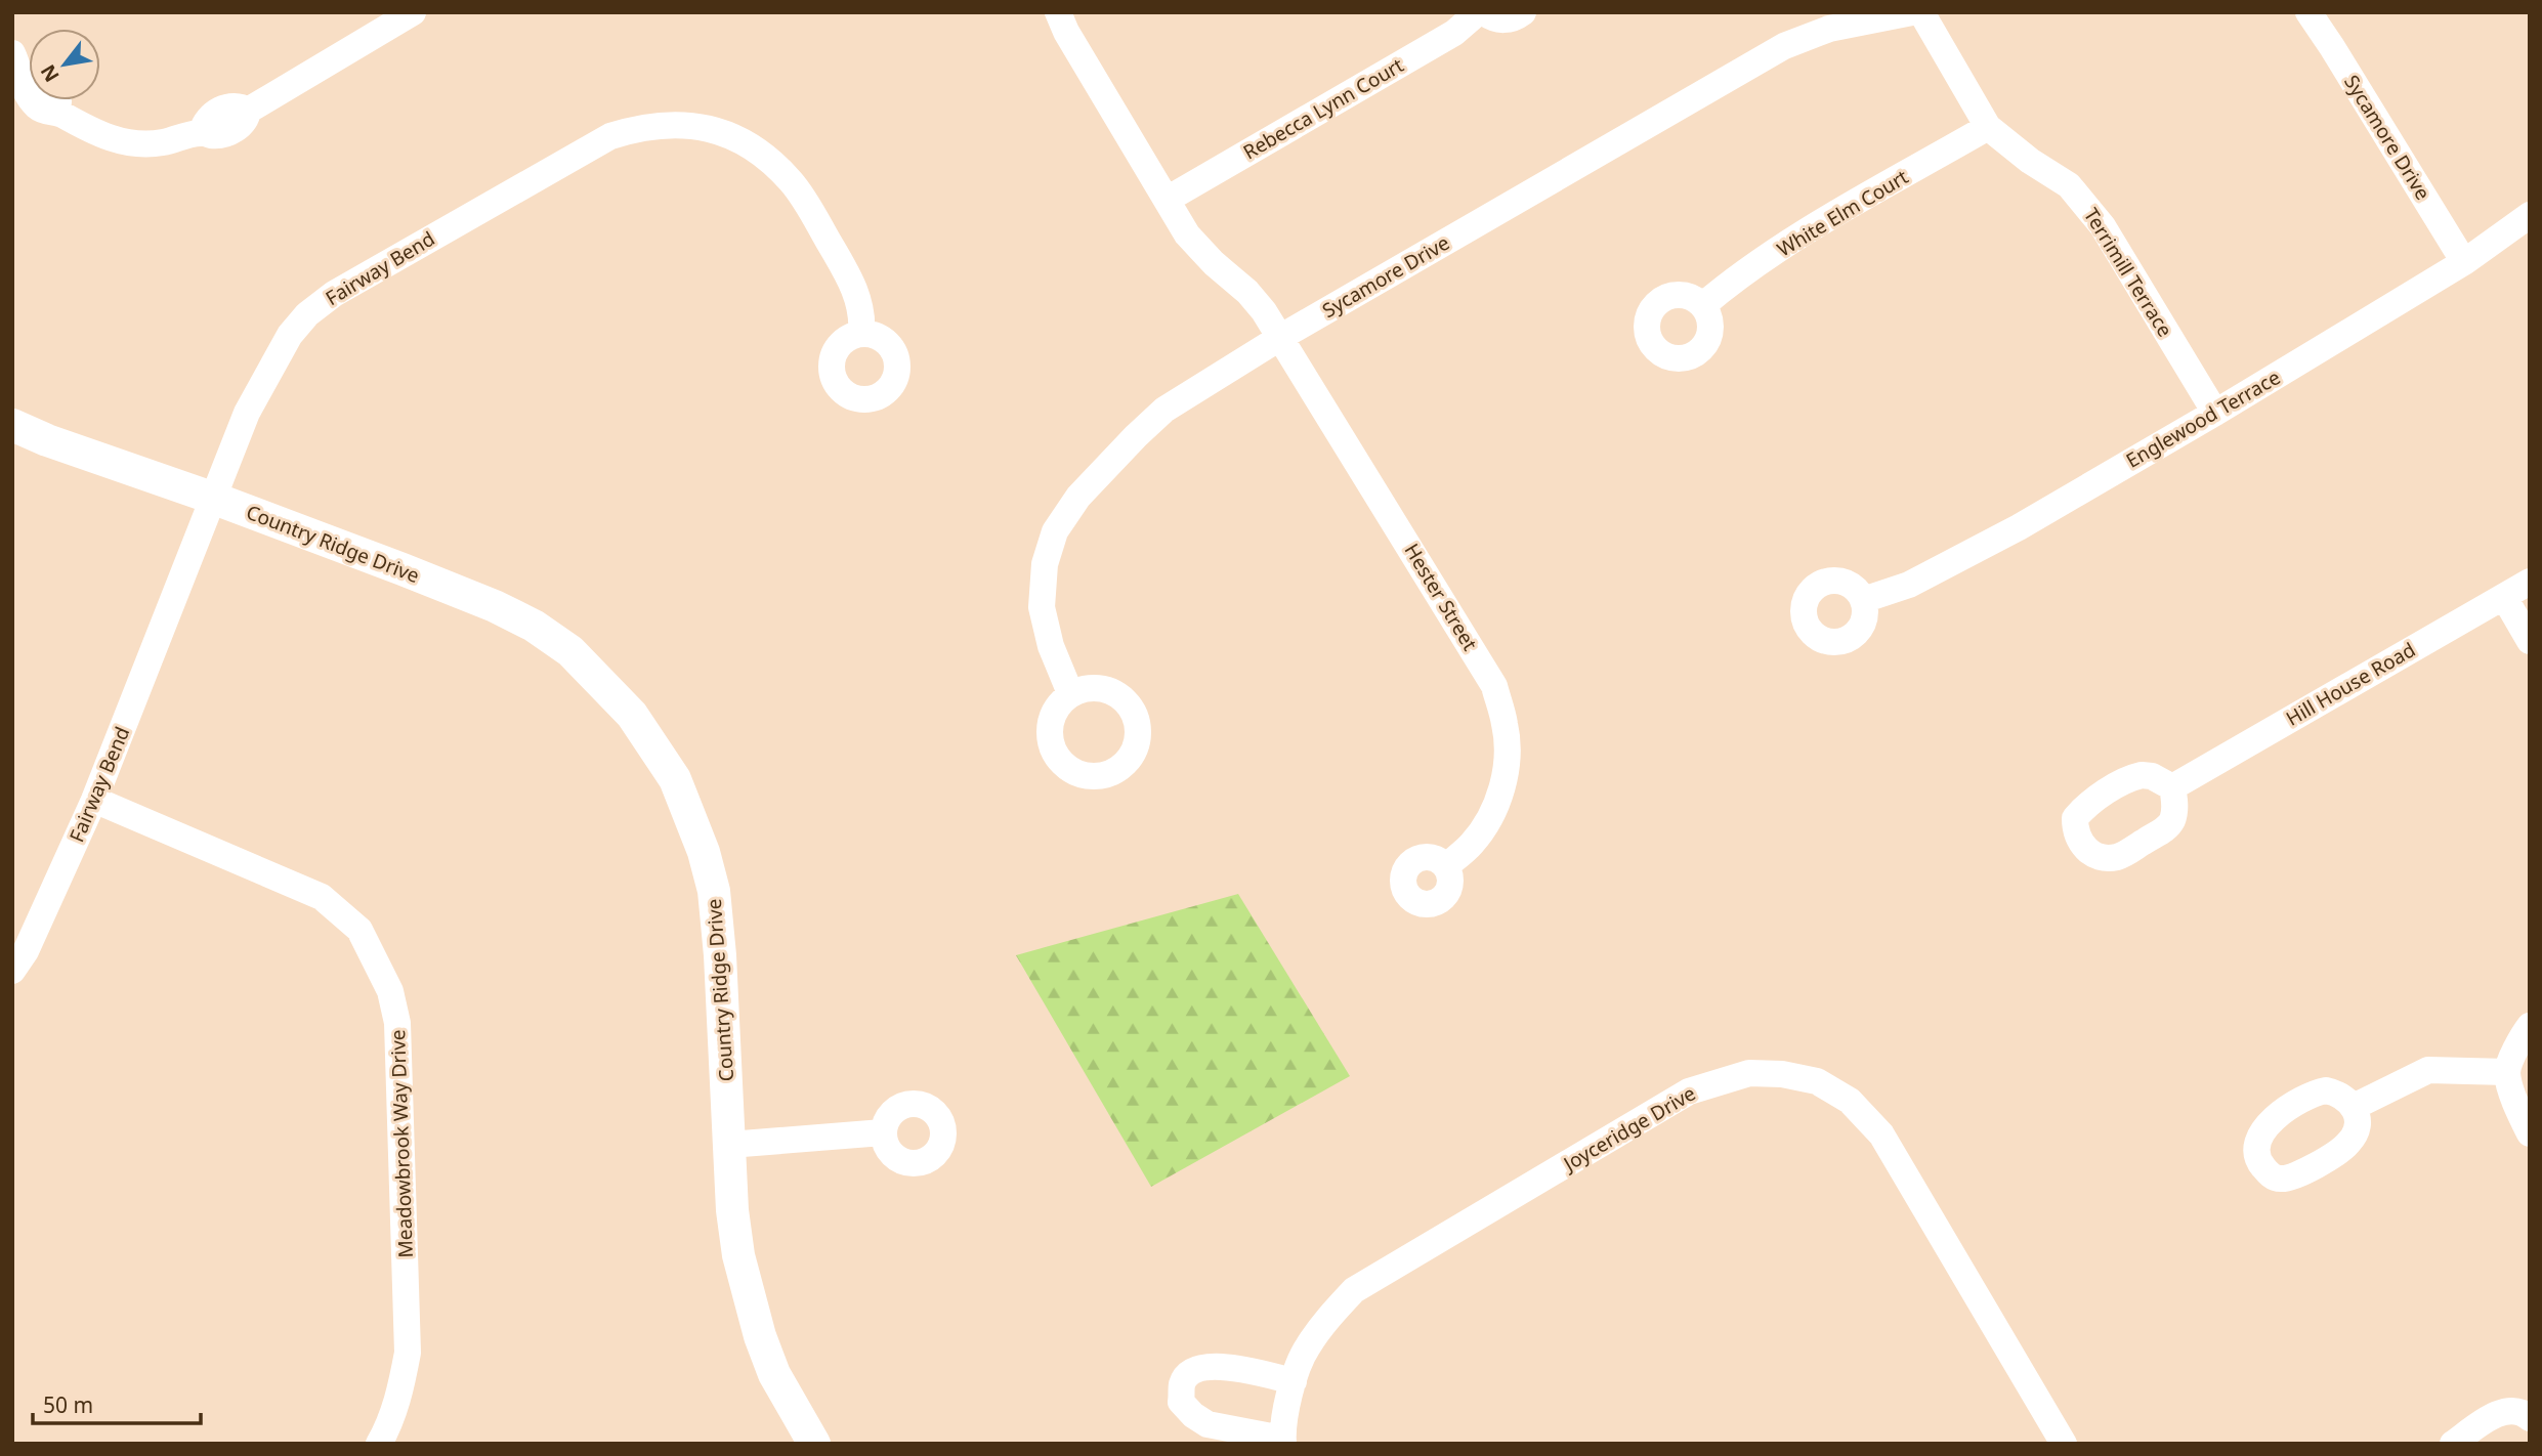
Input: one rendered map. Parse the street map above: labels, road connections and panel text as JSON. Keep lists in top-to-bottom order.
{
  "streets": {
    "street": [
      "Rebecca Lynn Court",
      "Sycamore Drive",
      "White Elm Court",
      "Fairway Bend",
      "Terrimill Terrace",
      "Englewood Terrace",
      "Country Ridge Drive",
      "Hester Street",
      "Hill House Road",
      "Joyceridge Drive",
      "Meadowbrook Way Drive"
    ]
  },
  "crossings": [
    ["Rebecca Lynn Court", "Hester Street"],
    ["Sycamore Drive", "Englewood Terrace"],
    ["Sycamore Drive", "Hester Street"],
    ["White Elm Court", "Terrimill Terrace"],
    ["Fairway Bend", "Country Ridge Drive"],
    ["Fairway Bend", "Meadowbrook Way Drive"],
    ["Terrimill Terrace", "Englewood Terrace"]
  ],
  "scale_bar": "50 m",
  "north": "bottom left"
}
